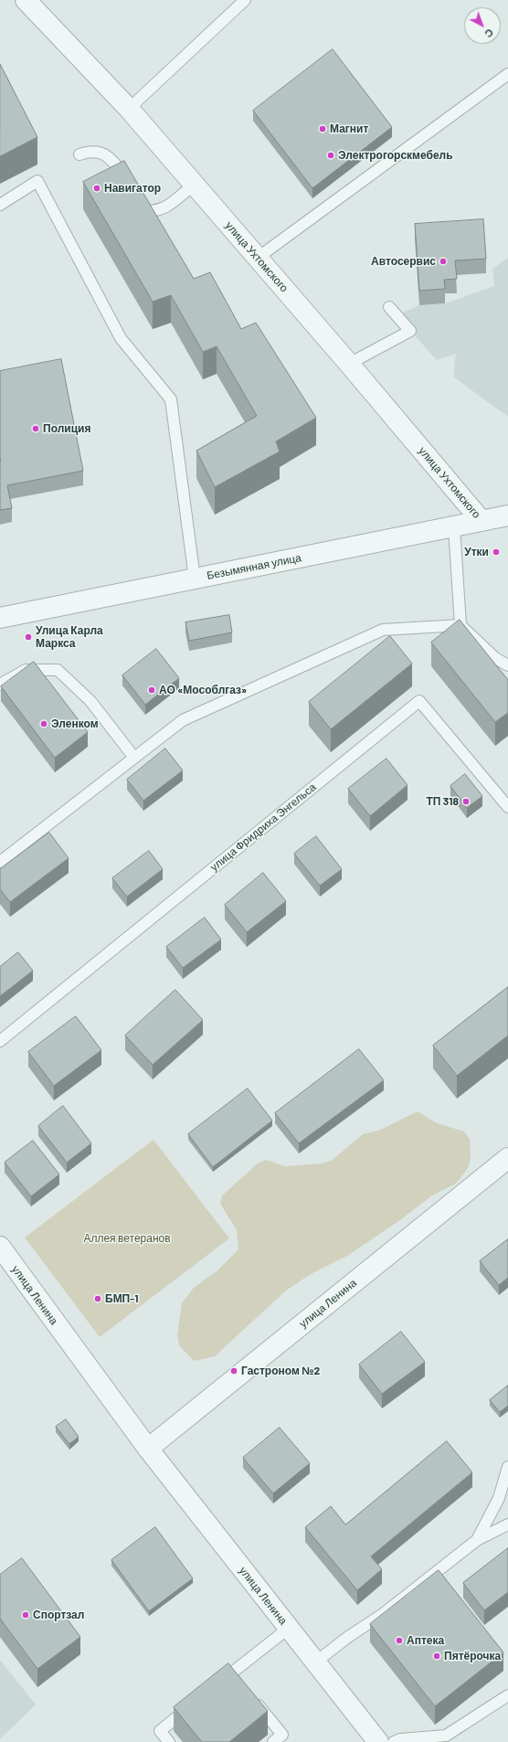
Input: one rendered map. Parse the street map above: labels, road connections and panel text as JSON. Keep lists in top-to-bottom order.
{
  "streets": {
    "street": ["улица Ухтомского", "Безымянная улица", "улица Ленина"],
    "lane": ["улица Фридриха Энгельса"]
  },
  "crossings": [
    ["улица Ухтомского", "Безымянная улица"]
  ],
  "parks": ["Аллея ветеранов"],
  "places": [
    "Магнит",
    "Электрогорскмебель",
    "Навигатор",
    "Автосервис",
    "Полиция",
    "Утки",
    "Улица Карла Маркса",
    "АО «Мособлгаз»",
    "Эленком",
    "ТП 318",
    "БМП-1",
    "Гастроном №2",
    "Спортзал",
    "Аптека",
    "Пятёрочка"
  ],
  "north": "bottom right"
}
